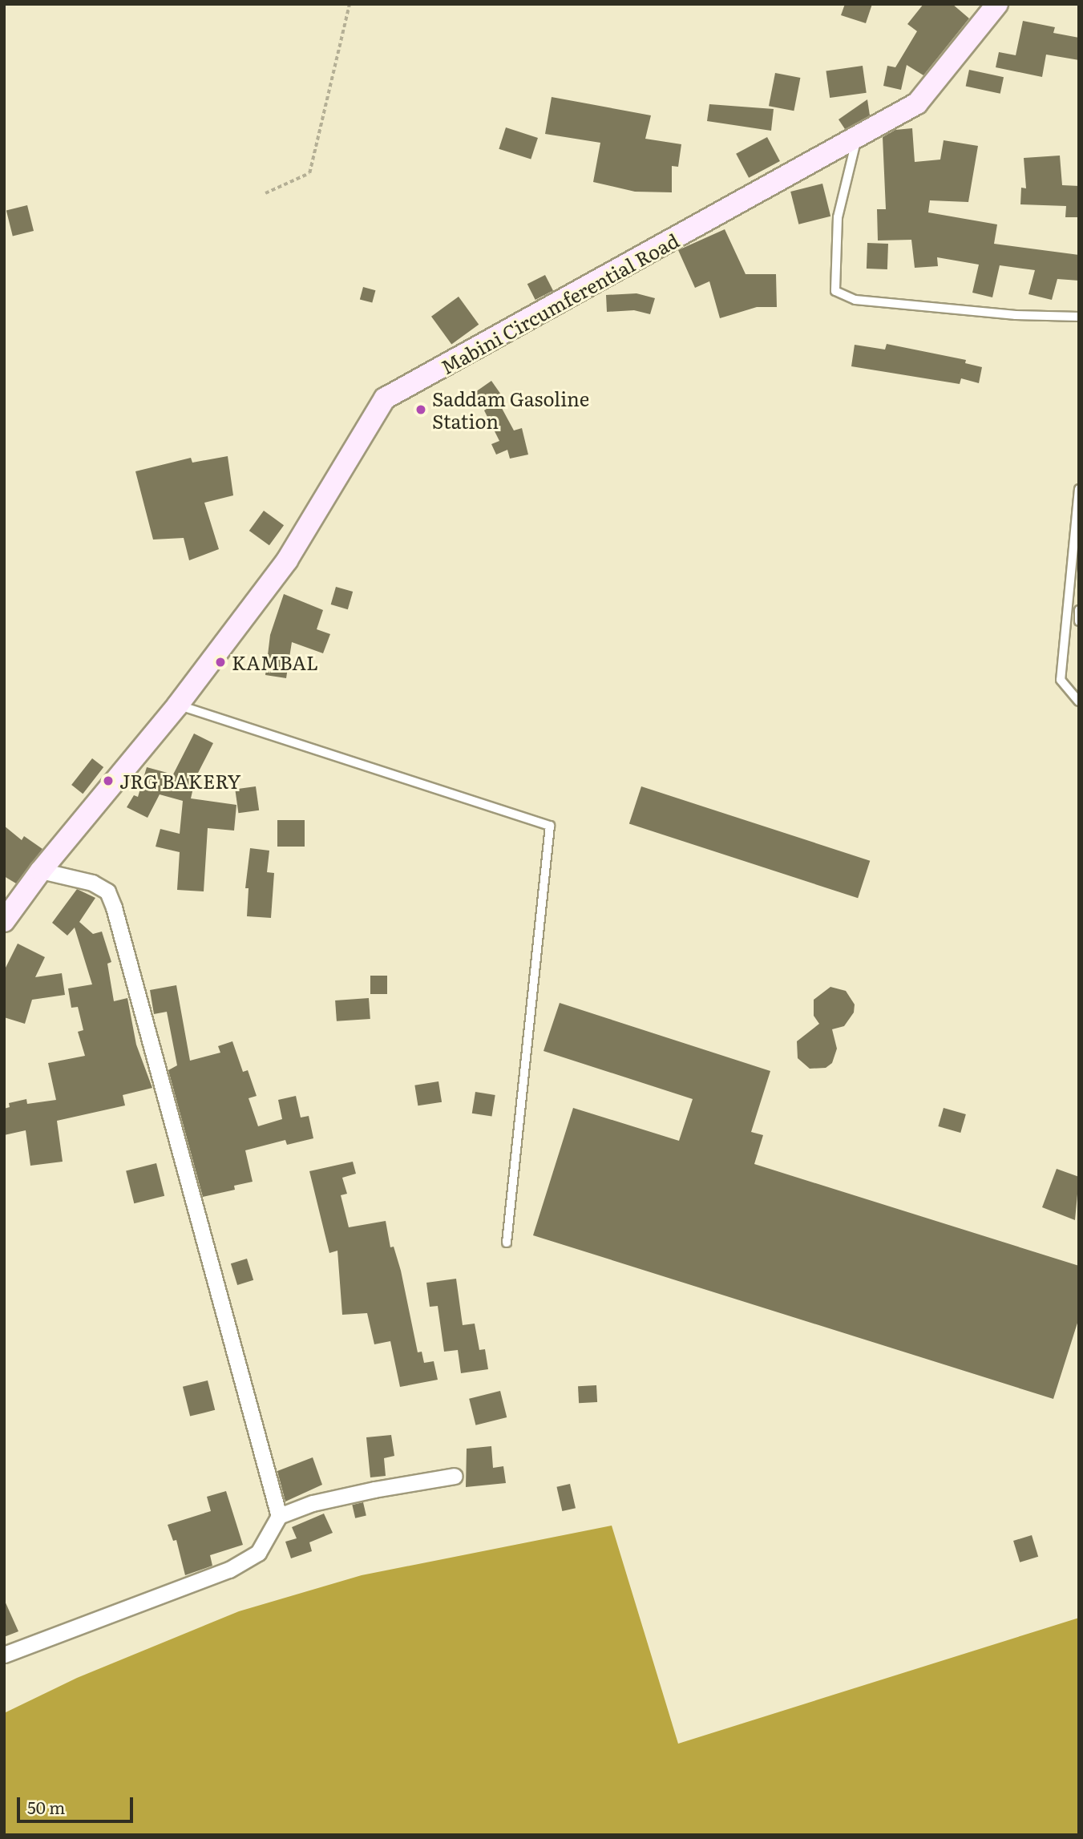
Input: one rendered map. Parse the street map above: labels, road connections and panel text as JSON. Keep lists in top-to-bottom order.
{
  "streets": {
    "main road": ["Mabini Circumferential Road"]
  },
  "places": ["Saddam Gasoline Station", "KAMBAL", "JRG BAKERY"],
  "scale_bar": "50 m"
}
